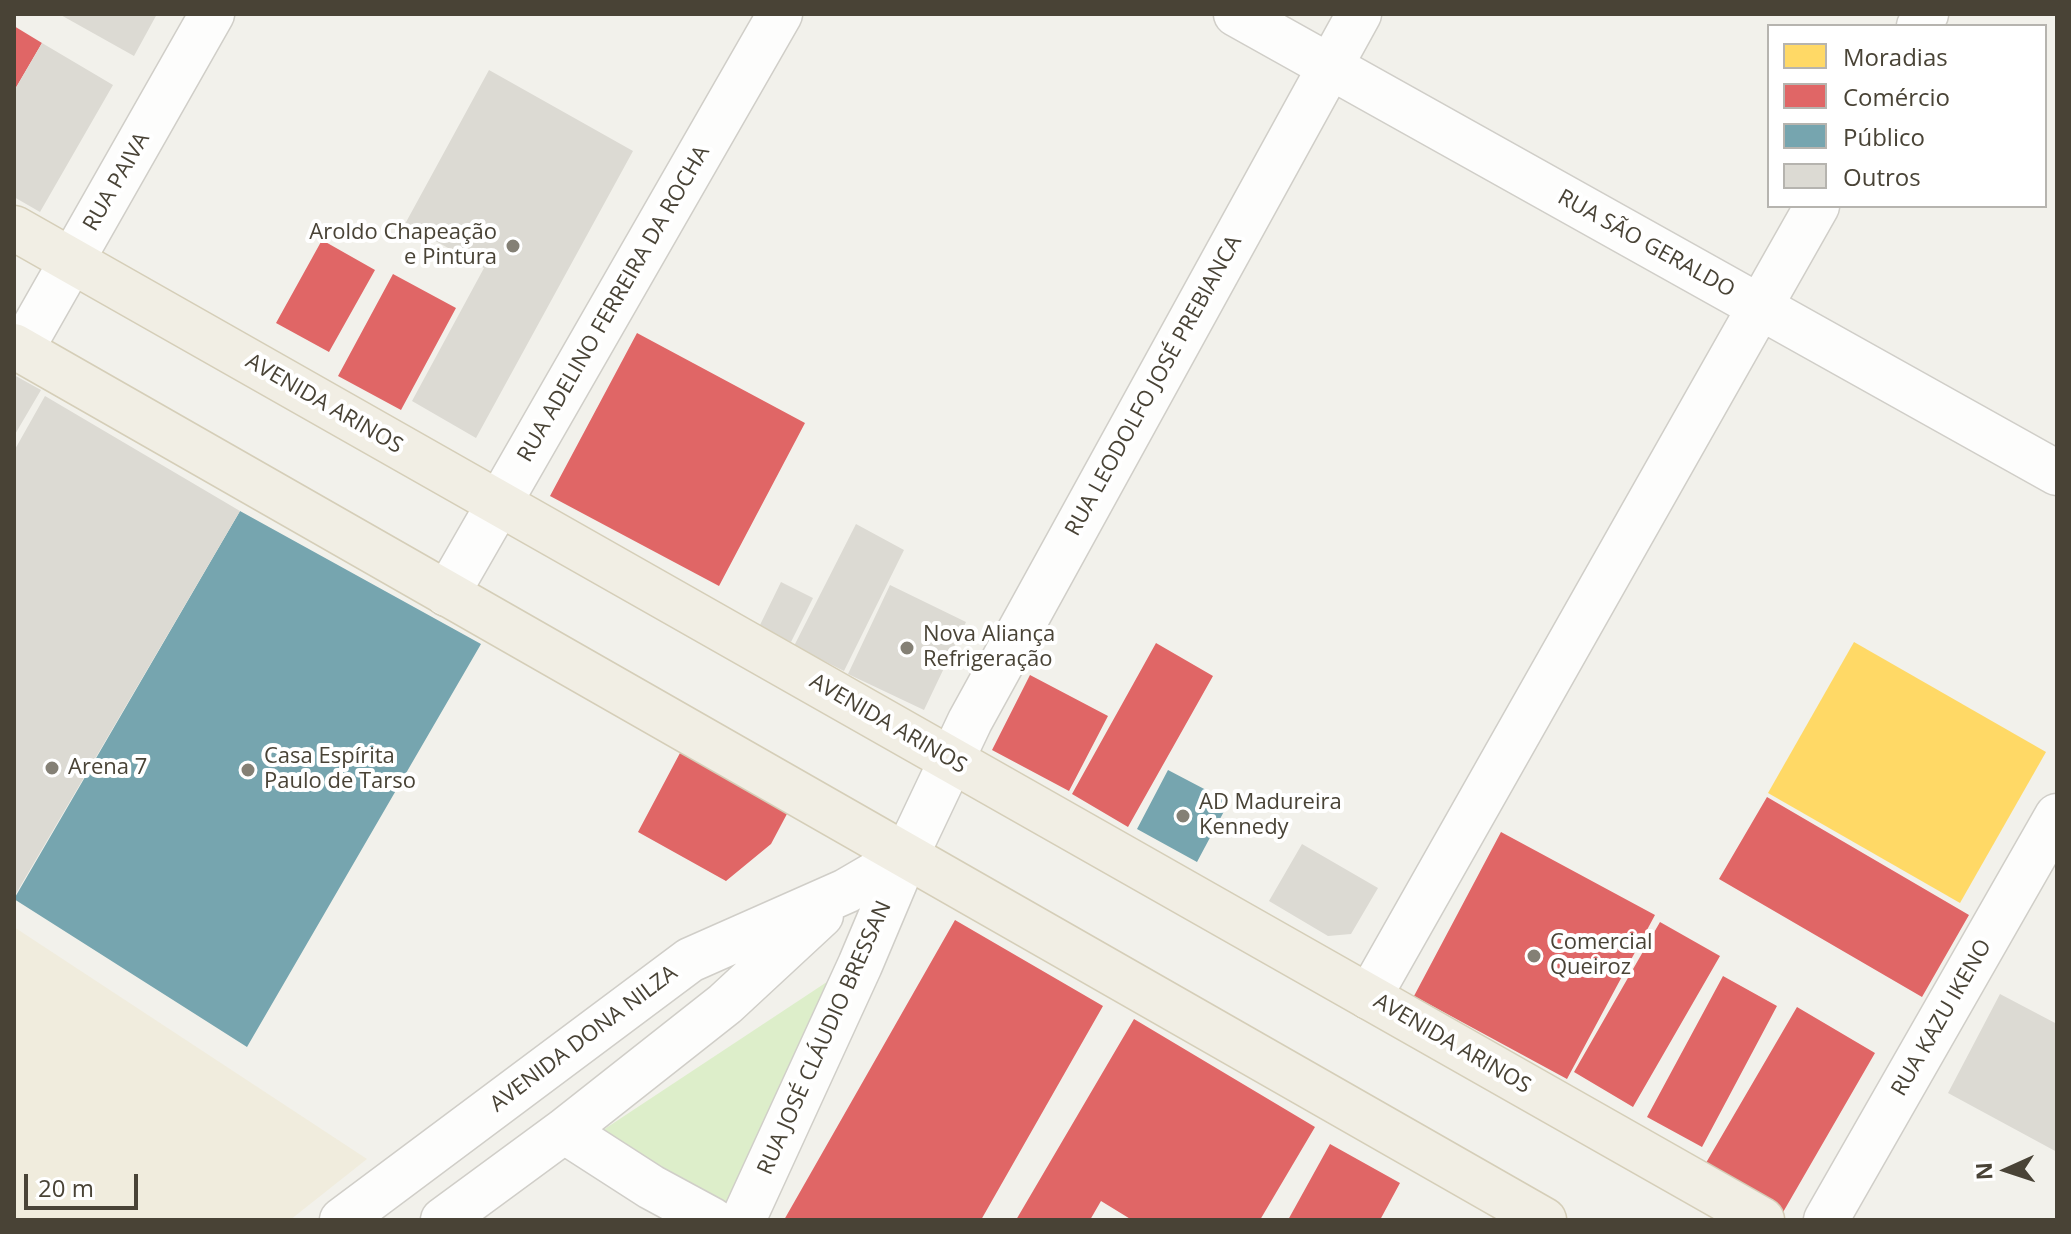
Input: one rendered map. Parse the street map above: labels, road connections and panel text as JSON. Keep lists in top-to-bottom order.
{
  "streets": {
    "main road": ["AVENIDA ARINOS"],
    "street": [
      "RUA PAIVA",
      "RUA SÃO GERALDO",
      "RUA ADELINO FERREIRA DA ROCHA",
      "RUA LEODOLFO JOSÉ PREBIANCA",
      "RUA KAZU IKENO",
      "RUA JOSÉ CLÁUDIO BRESSAN",
      "AVENIDA DONA NILZA"
    ]
  },
  "crossings": [
    ["RUA PAIVA", "AVENIDA ARINOS"],
    ["RUA SÃO GERALDO", "RUA LEODOLFO JOSÉ PREBIANCA"],
    ["RUA ADELINO FERREIRA DA ROCHA", "AVENIDA ARINOS"],
    ["RUA LEODOLFO JOSÉ PREBIANCA", "AVENIDA ARINOS"],
    ["RUA LEODOLFO JOSÉ PREBIANCA", "RUA JOSÉ CLÁUDIO BRESSAN"],
    ["RUA LEODOLFO JOSÉ PREBIANCA", "AVENIDA DONA NILZA"],
    ["RUA JOSÉ CLÁUDIO BRESSAN", "AVENIDA DONA NILZA"]
  ],
  "places": [
    "Aroldo Chapeação e Pintura",
    "Nova Aliança Refrigeração",
    "Arena 7",
    "Casa Espírita Paulo de Tarso",
    "AD Madureira Kennedy",
    "Comercial Queiroz"
  ],
  "legend": [
    "Moradias",
    "Comércio",
    "Público",
    "Outros"
  ],
  "scale_bar": "20 m",
  "north": "left"
}
